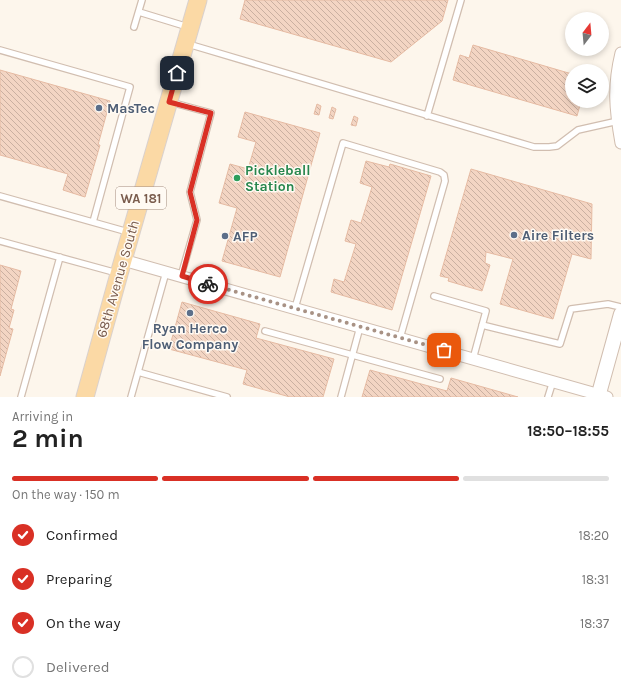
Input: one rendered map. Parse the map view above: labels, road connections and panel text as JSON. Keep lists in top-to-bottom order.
{
  "streets": {
    "main road": ["WA 181", "68th Avenue South"]
  },
  "places": [
    "MasTec",
    "Pickleball Station",
    "Aire Filters",
    "AFP",
    "Ryan Herco Flow Company"
  ],
  "north": "top",
  "page": {
    "heading": ["2 min", "Arriving in", "18:50–18:55"],
    "bar": "On the way · 150 m",
    "list": [
      ["Confirmed", "18:20"],
      ["Preparing", "18:31"],
      ["On the way", "18:37"],
      "Delivered"
    ]
  }
}
